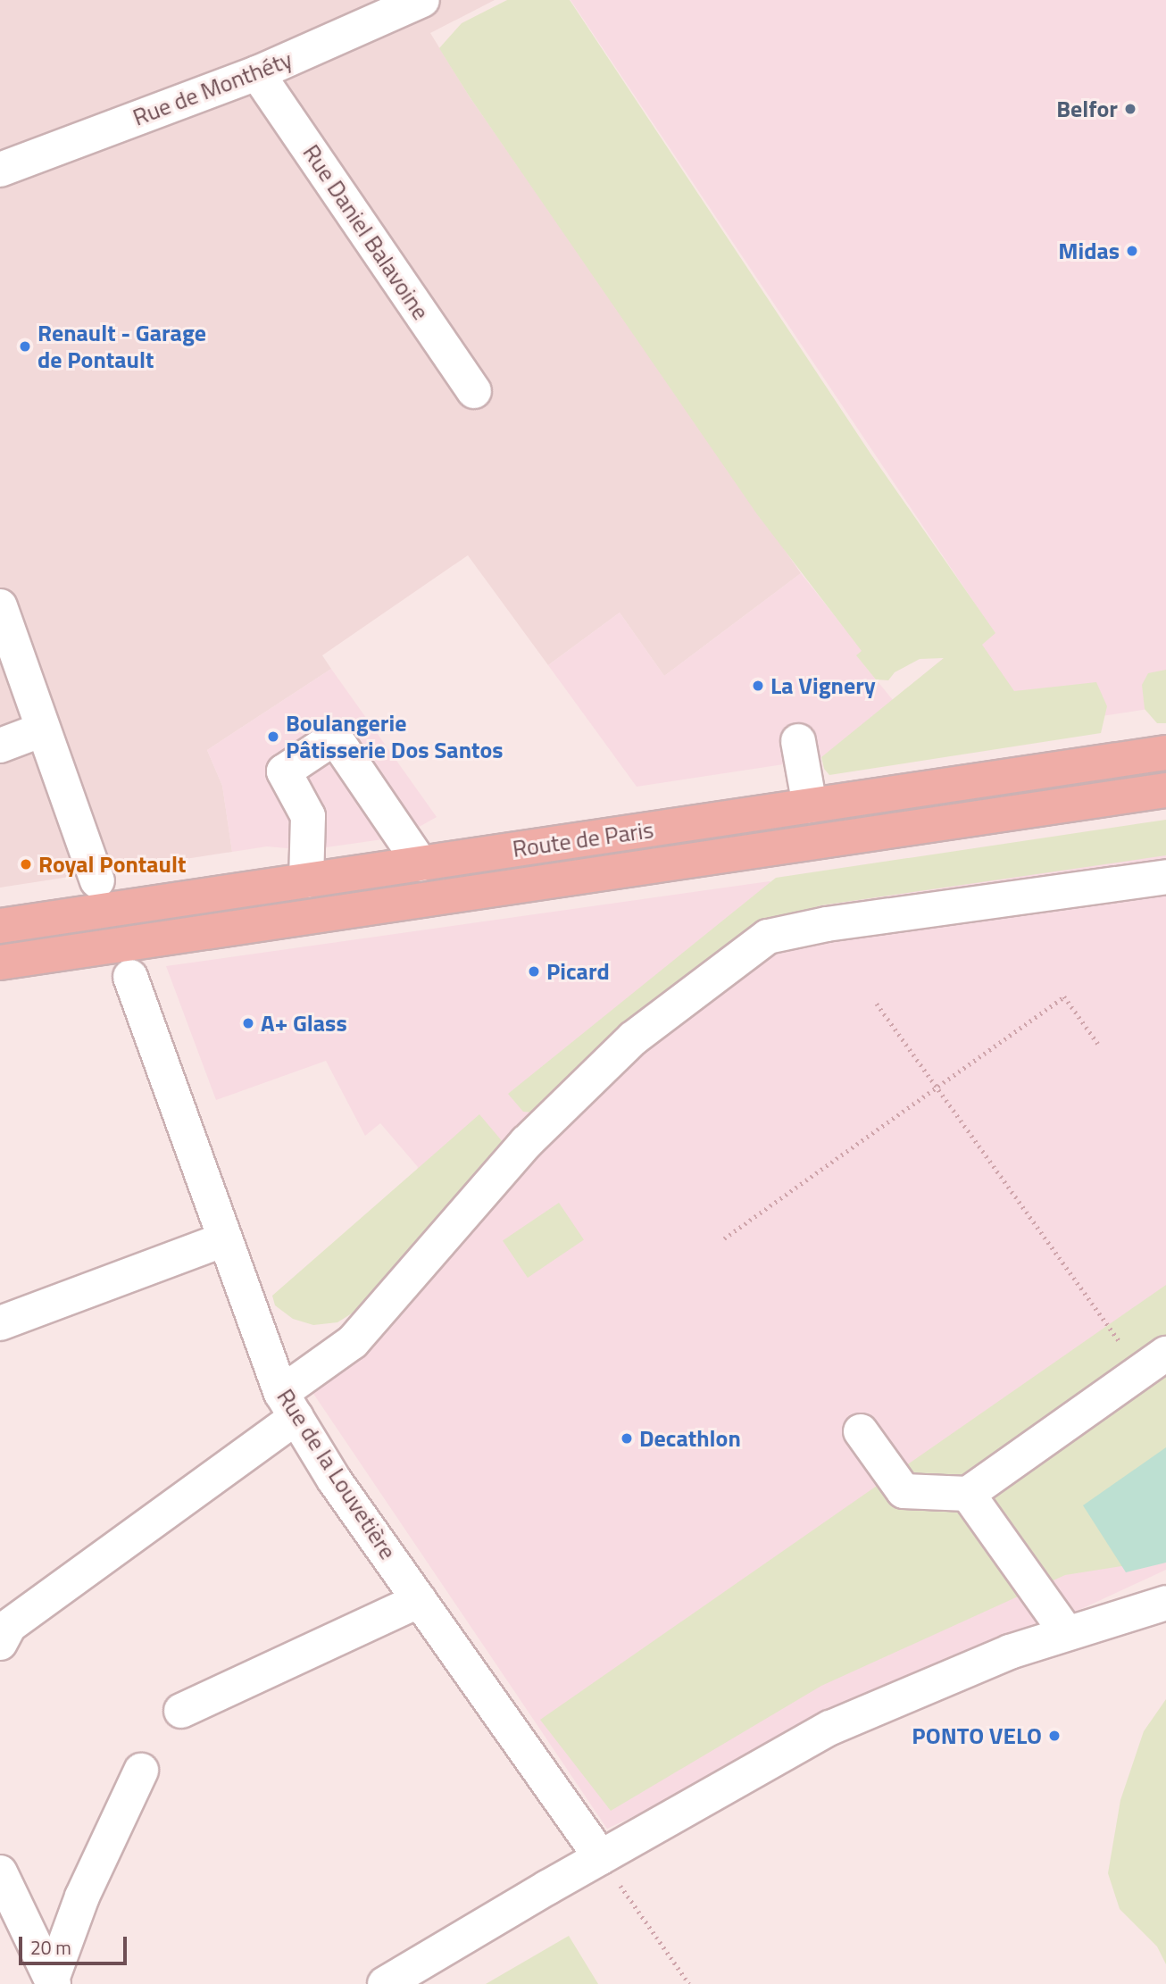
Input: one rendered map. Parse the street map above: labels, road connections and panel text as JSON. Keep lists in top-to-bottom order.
{
  "streets": {
    "main road": ["Route de Paris"],
    "street": ["Rue de Monthéty", "Rue Daniel Balavoine", "Rue de la Louvetière"]
  },
  "crossings": [
    ["Rue de Monthéty", "Rue Daniel Balavoine"]
  ],
  "places": [
    "Belfor",
    "Midas",
    "Renault - Garage de Pontault",
    "La Vignery",
    "Boulangerie Pâtisserie Dos Santos",
    "Royal Pontault",
    "Picard",
    "A+ Glass",
    "Decathlon",
    "PONTO VELO"
  ],
  "scale_bar": "20 m"
}
